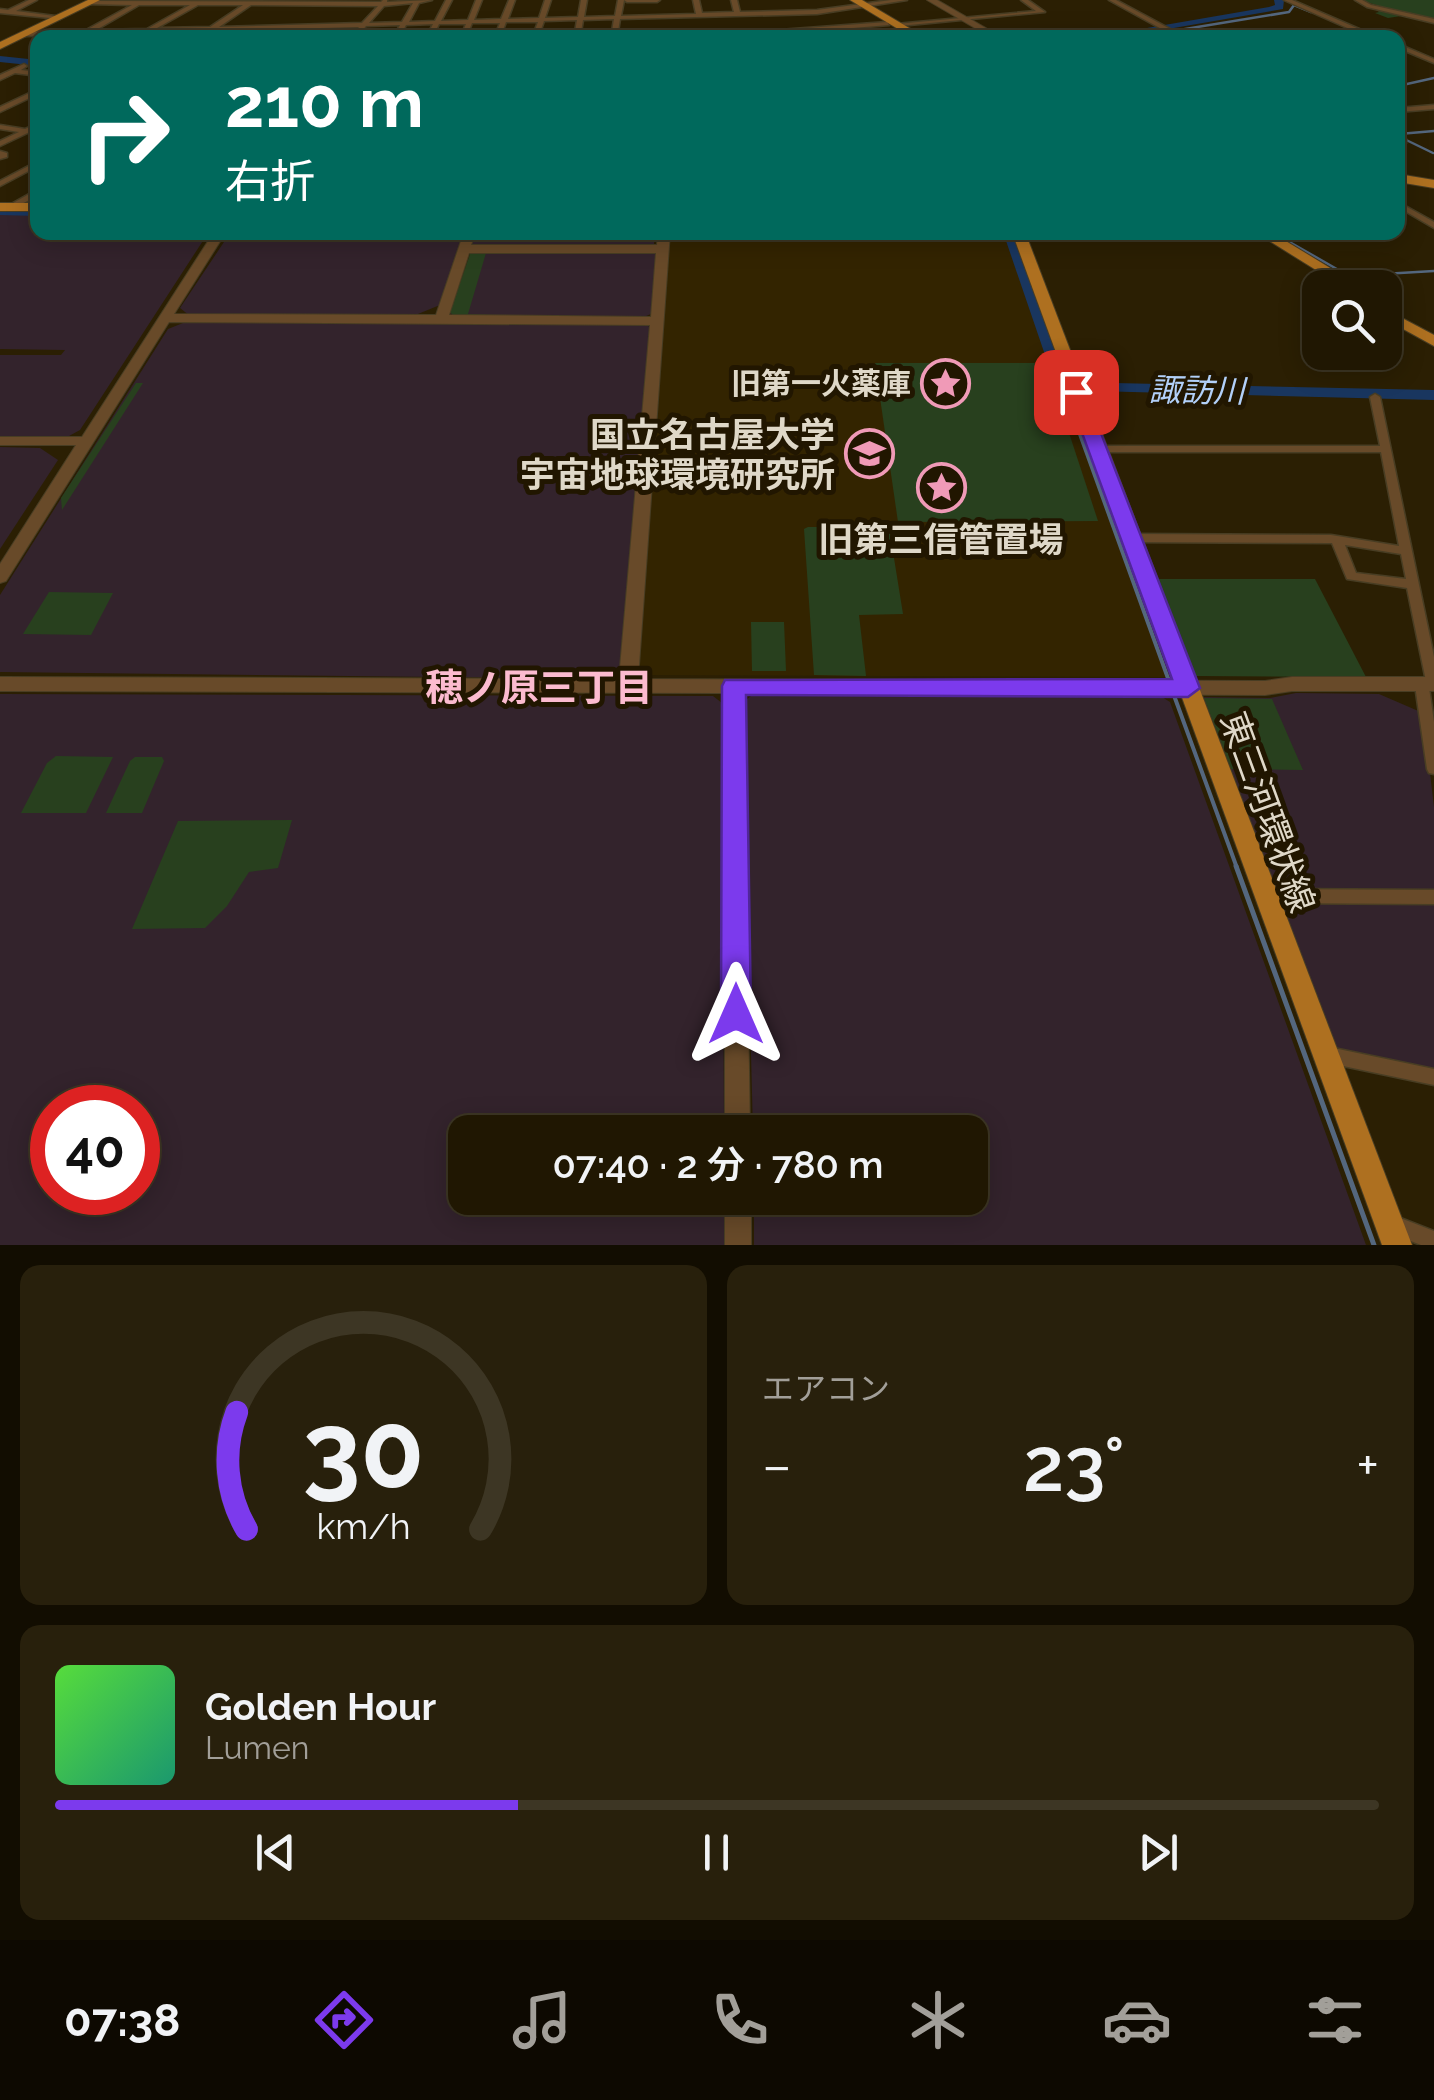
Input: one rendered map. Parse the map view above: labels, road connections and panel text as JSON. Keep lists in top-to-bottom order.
{
  "streets": {
    "main road": ["東三河環状線"]
  },
  "districts": ["穂ノ原三丁目"],
  "water": ["諏訪川"],
  "places": {
    "place": ["旧第一火薬庫", "旧第三信管置場"],
    "school or university": ["国立名古屋大学 宇宙地球環境研究所"]
  },
  "page": {
    "turn": ["210 m", "右折"],
    "limit": "40",
    "trip": "07:40 · 2 分 · 780 m",
    "tile": "エアコン",
    "heat": ["−", "23°", "+"],
    "song": ["Golden Hour", "Lumen"],
    "tabs": "07:38",
    "gauge": ["30", "km/h"]
  }
}
